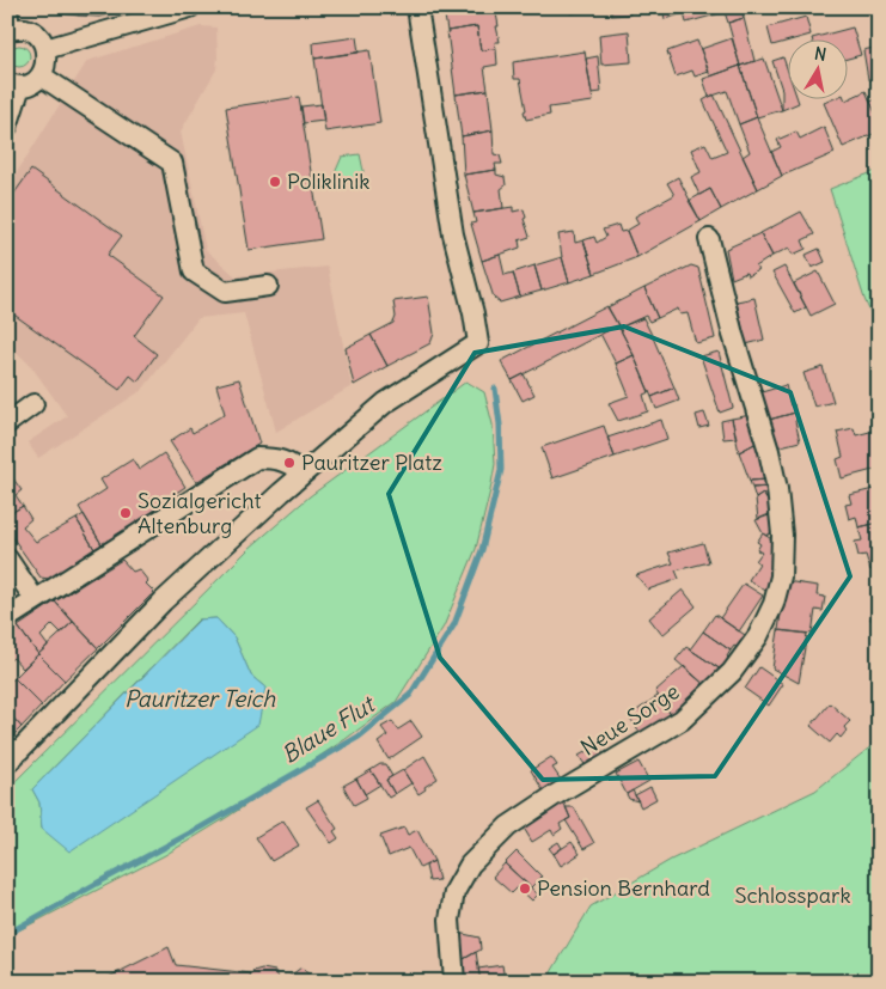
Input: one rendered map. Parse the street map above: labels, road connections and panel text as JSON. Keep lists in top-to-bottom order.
{
  "streets": {
    "street": ["Neue Sorge"]
  },
  "water": ["Pauritzer Teich", "Blaue Flut"],
  "parks": ["Schlosspark"],
  "places": [
    "Poliklinik",
    "Pauritzer Platz",
    "Sozialgericht Altenburg",
    "Pension Bernhard"
  ],
  "north": "top"
}
